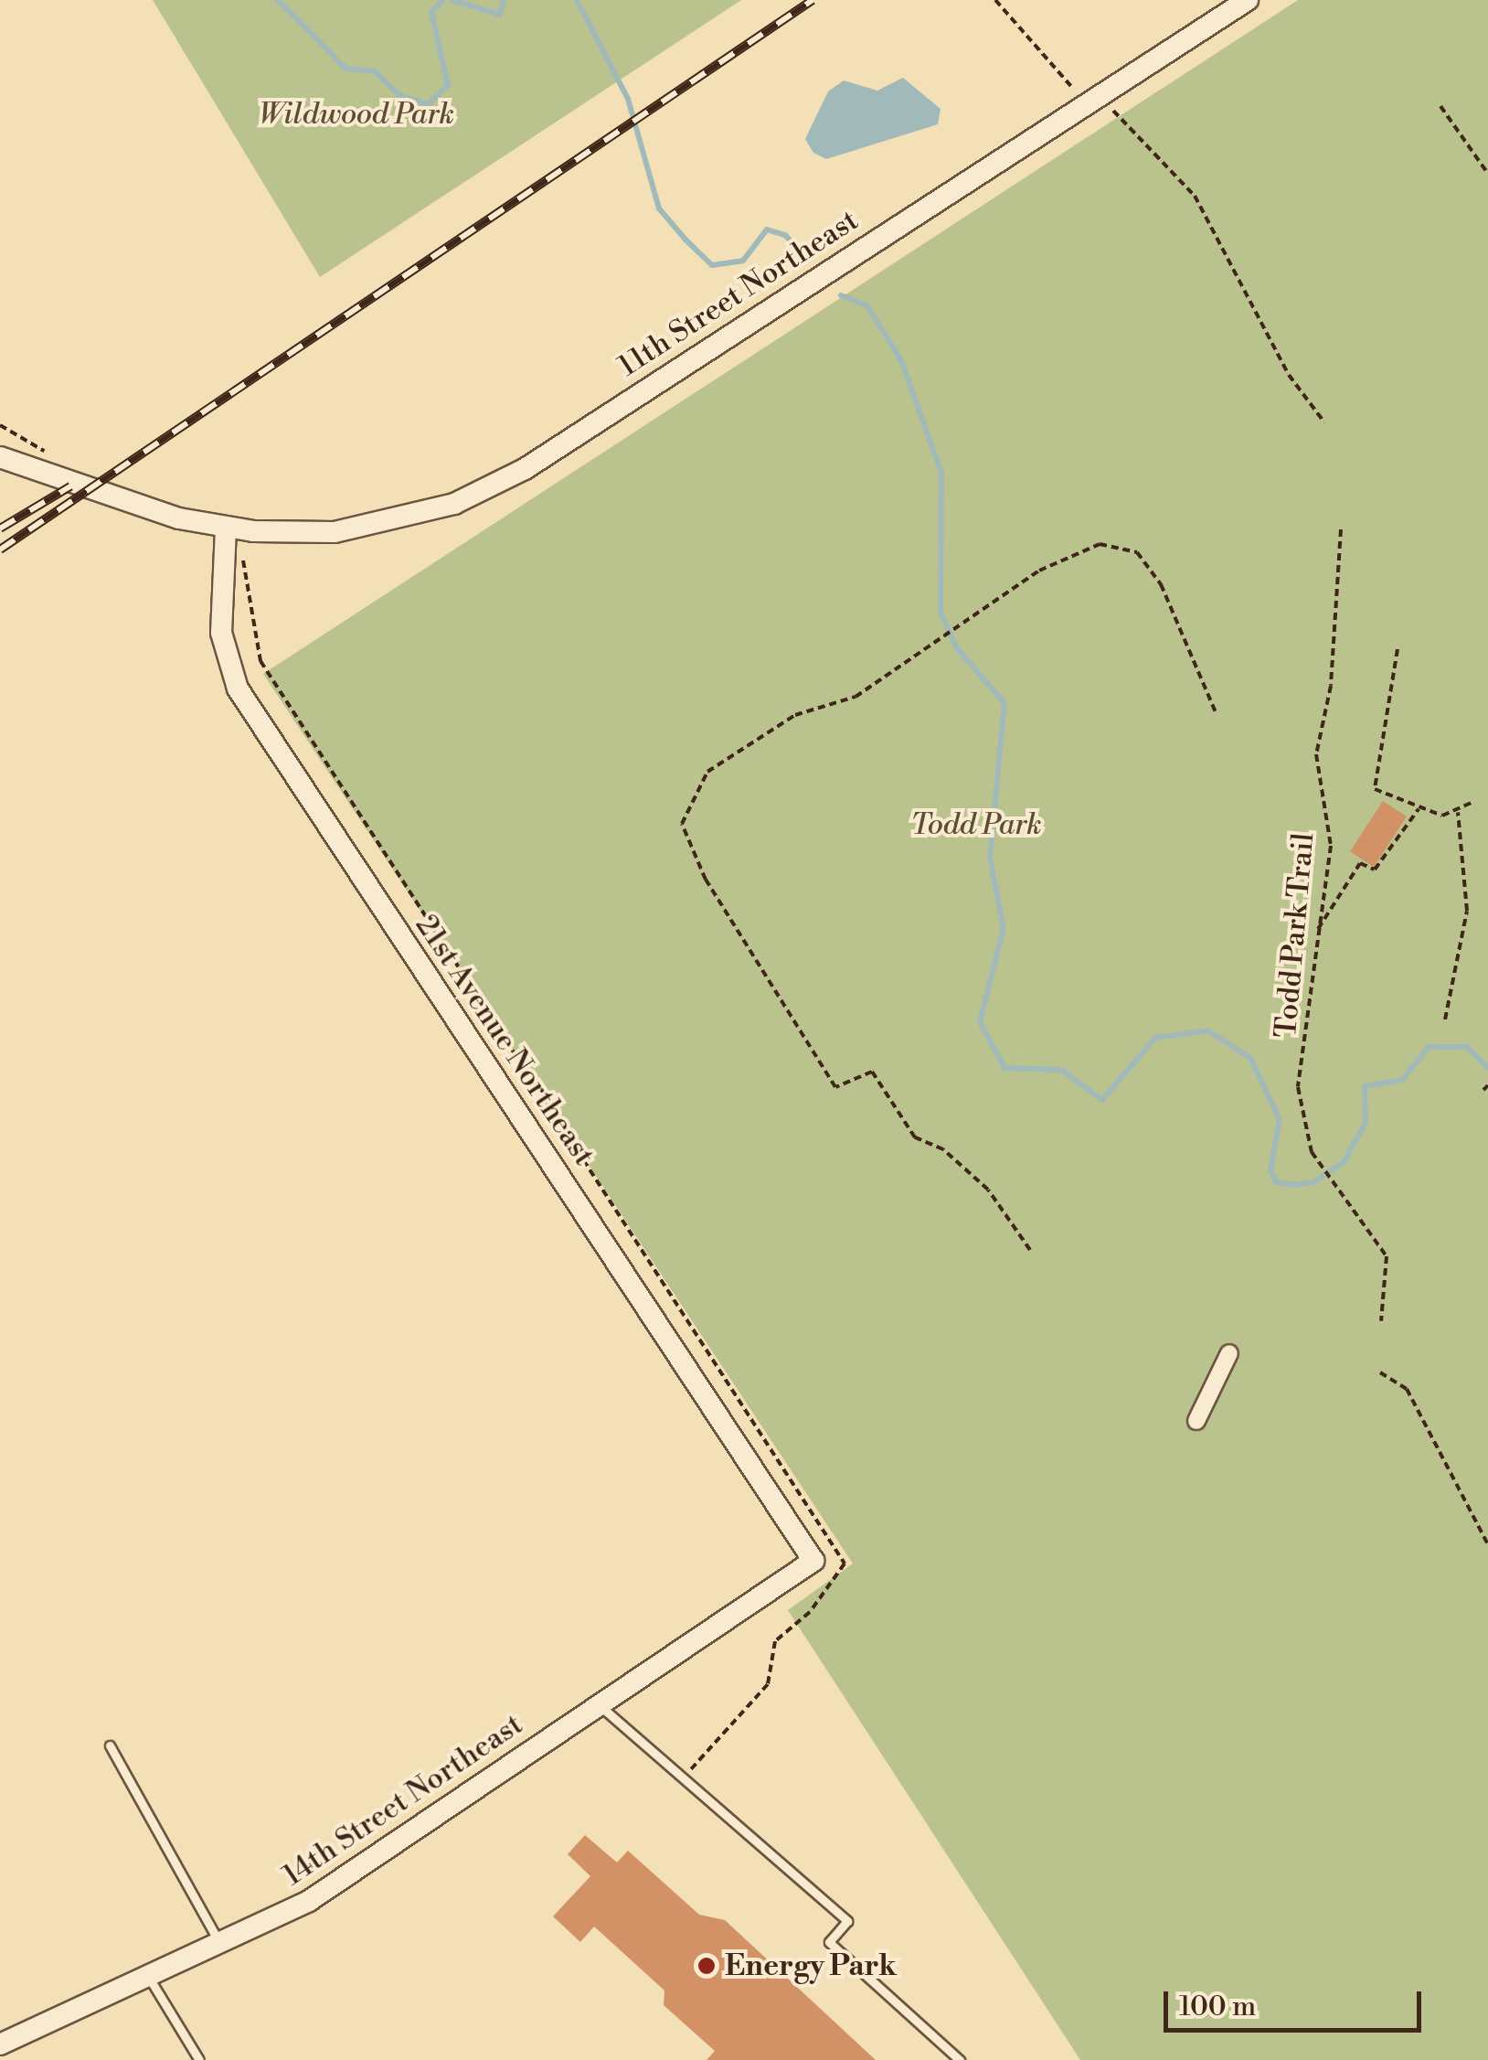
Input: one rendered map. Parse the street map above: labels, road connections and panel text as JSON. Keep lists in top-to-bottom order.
{
  "streets": {
    "street": ["11th Street Northeast", "21st Avenue Northeast", "14th Street Northeast"],
    "path": ["Todd Park Trail"]
  },
  "crossings": [
    ["11th Street Northeast", "21st Avenue Northeast"],
    ["21st Avenue Northeast", "14th Street Northeast"]
  ],
  "parks": ["Wildwood Park", "Todd Park"],
  "places": ["Energy Park"],
  "scale_bar": "100 m"
}
